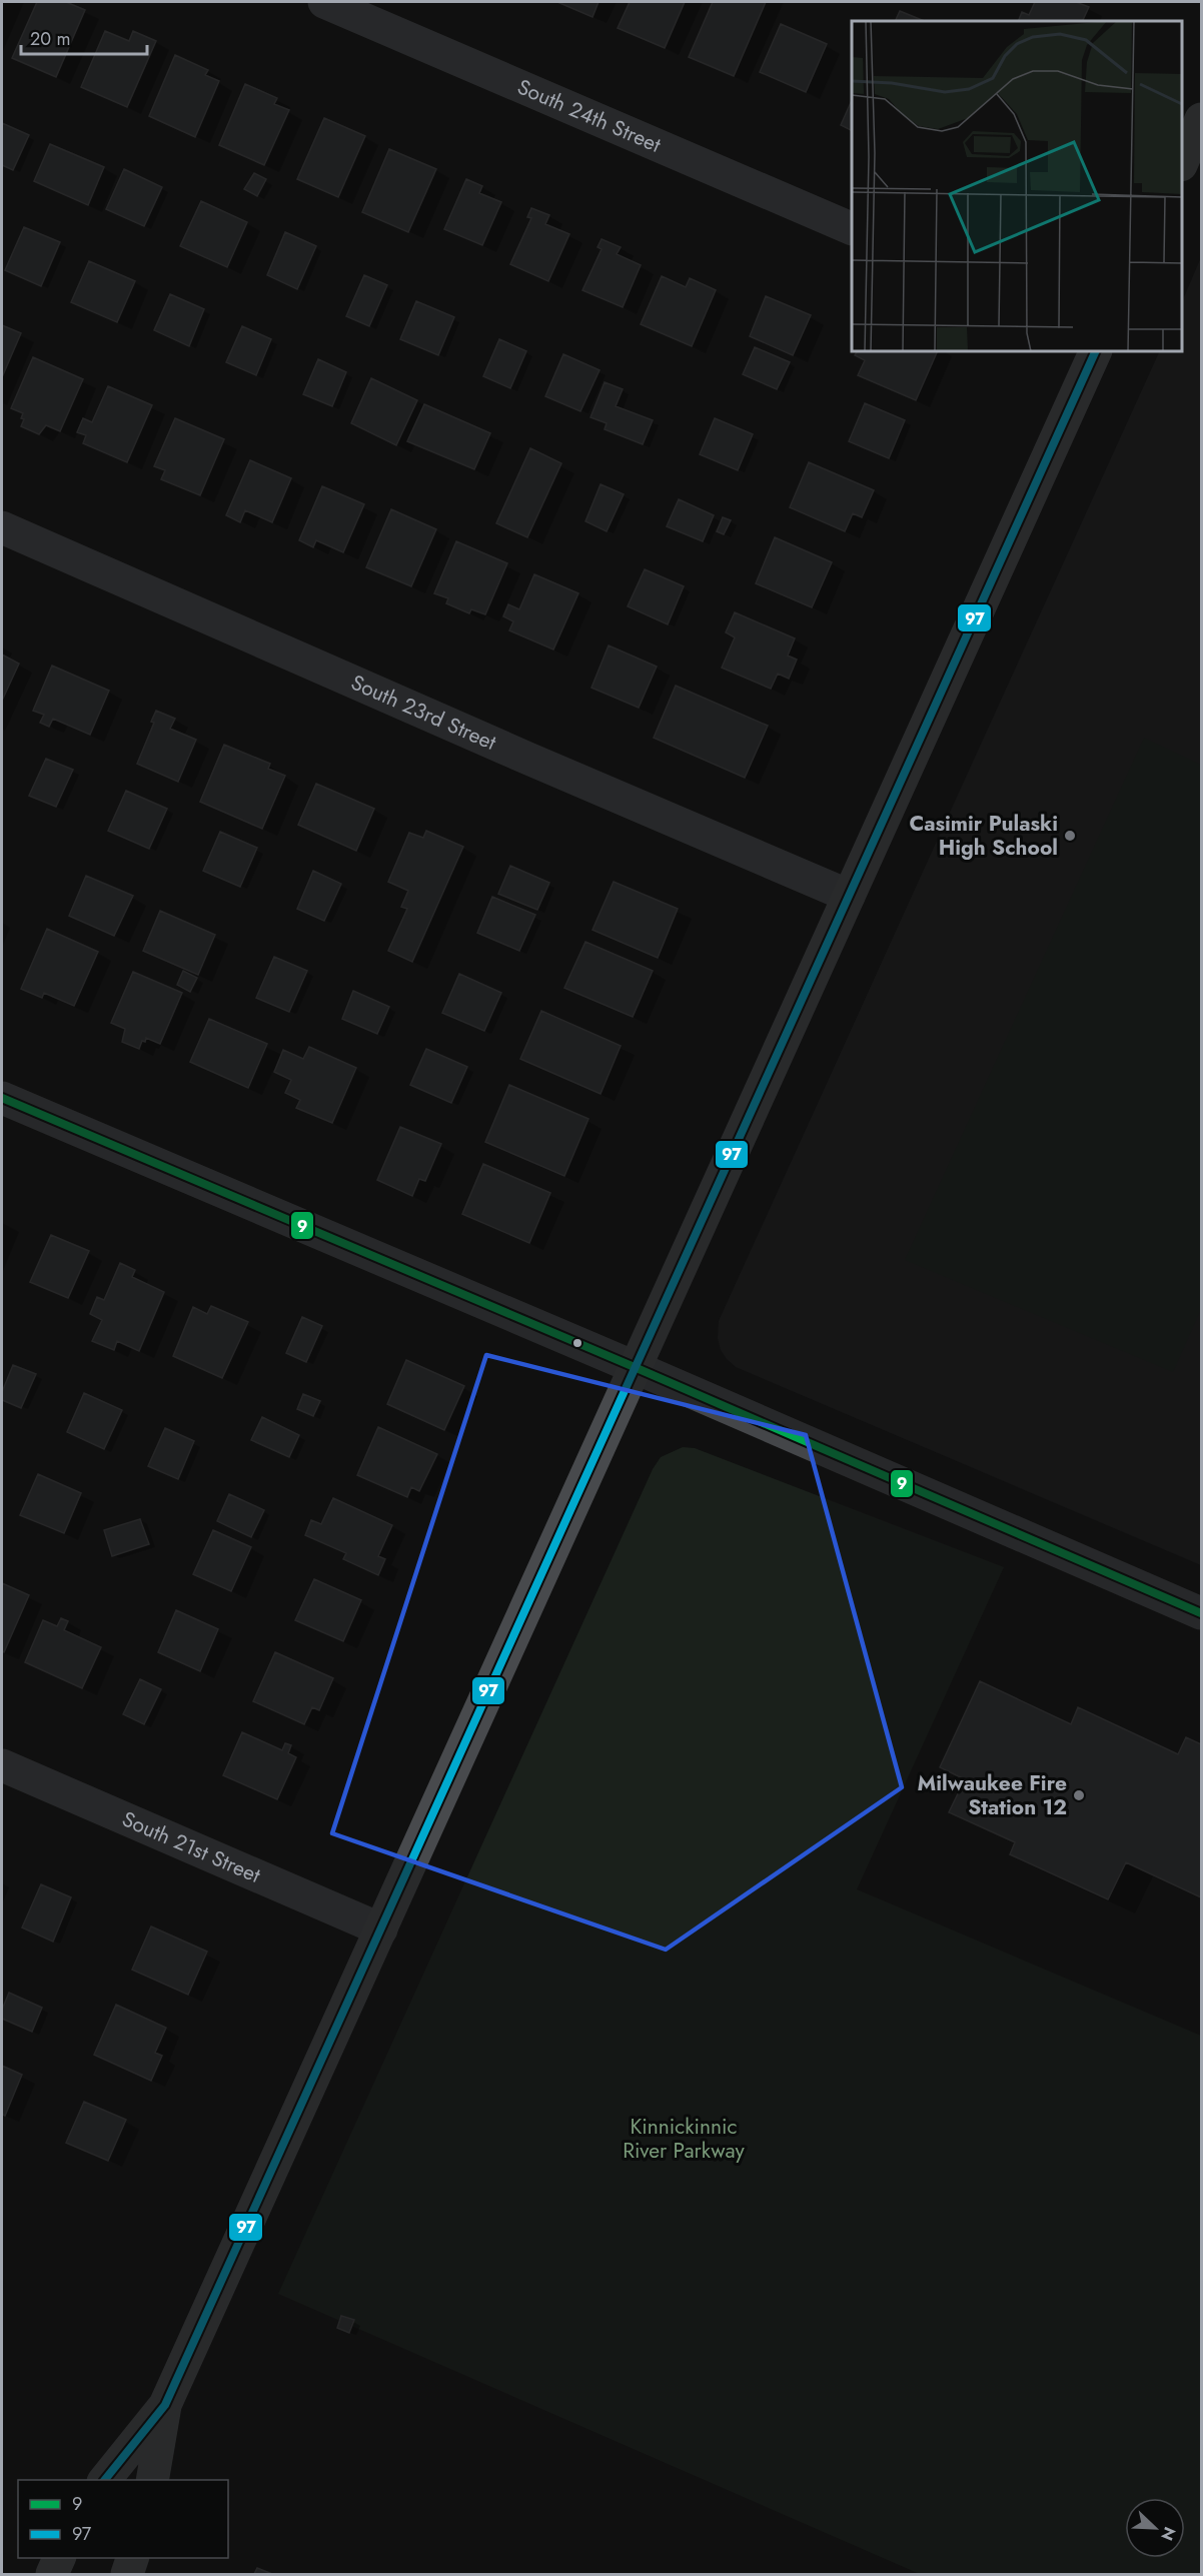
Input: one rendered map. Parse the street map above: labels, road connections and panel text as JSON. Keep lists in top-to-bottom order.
{
  "streets": {
    "street": ["South 24th Street", "South 23rd Street", "South 21st Street"]
  },
  "parks": ["Kinnickinnic River Parkway"],
  "places": ["Casimir Pulaski High School", "Milwaukee Fire Station 12"],
  "lines": ["transit line 97", "transit line 9"],
  "legend": ["9", "97"],
  "scale_bar": "20 m",
  "north": "bottom right"
}
